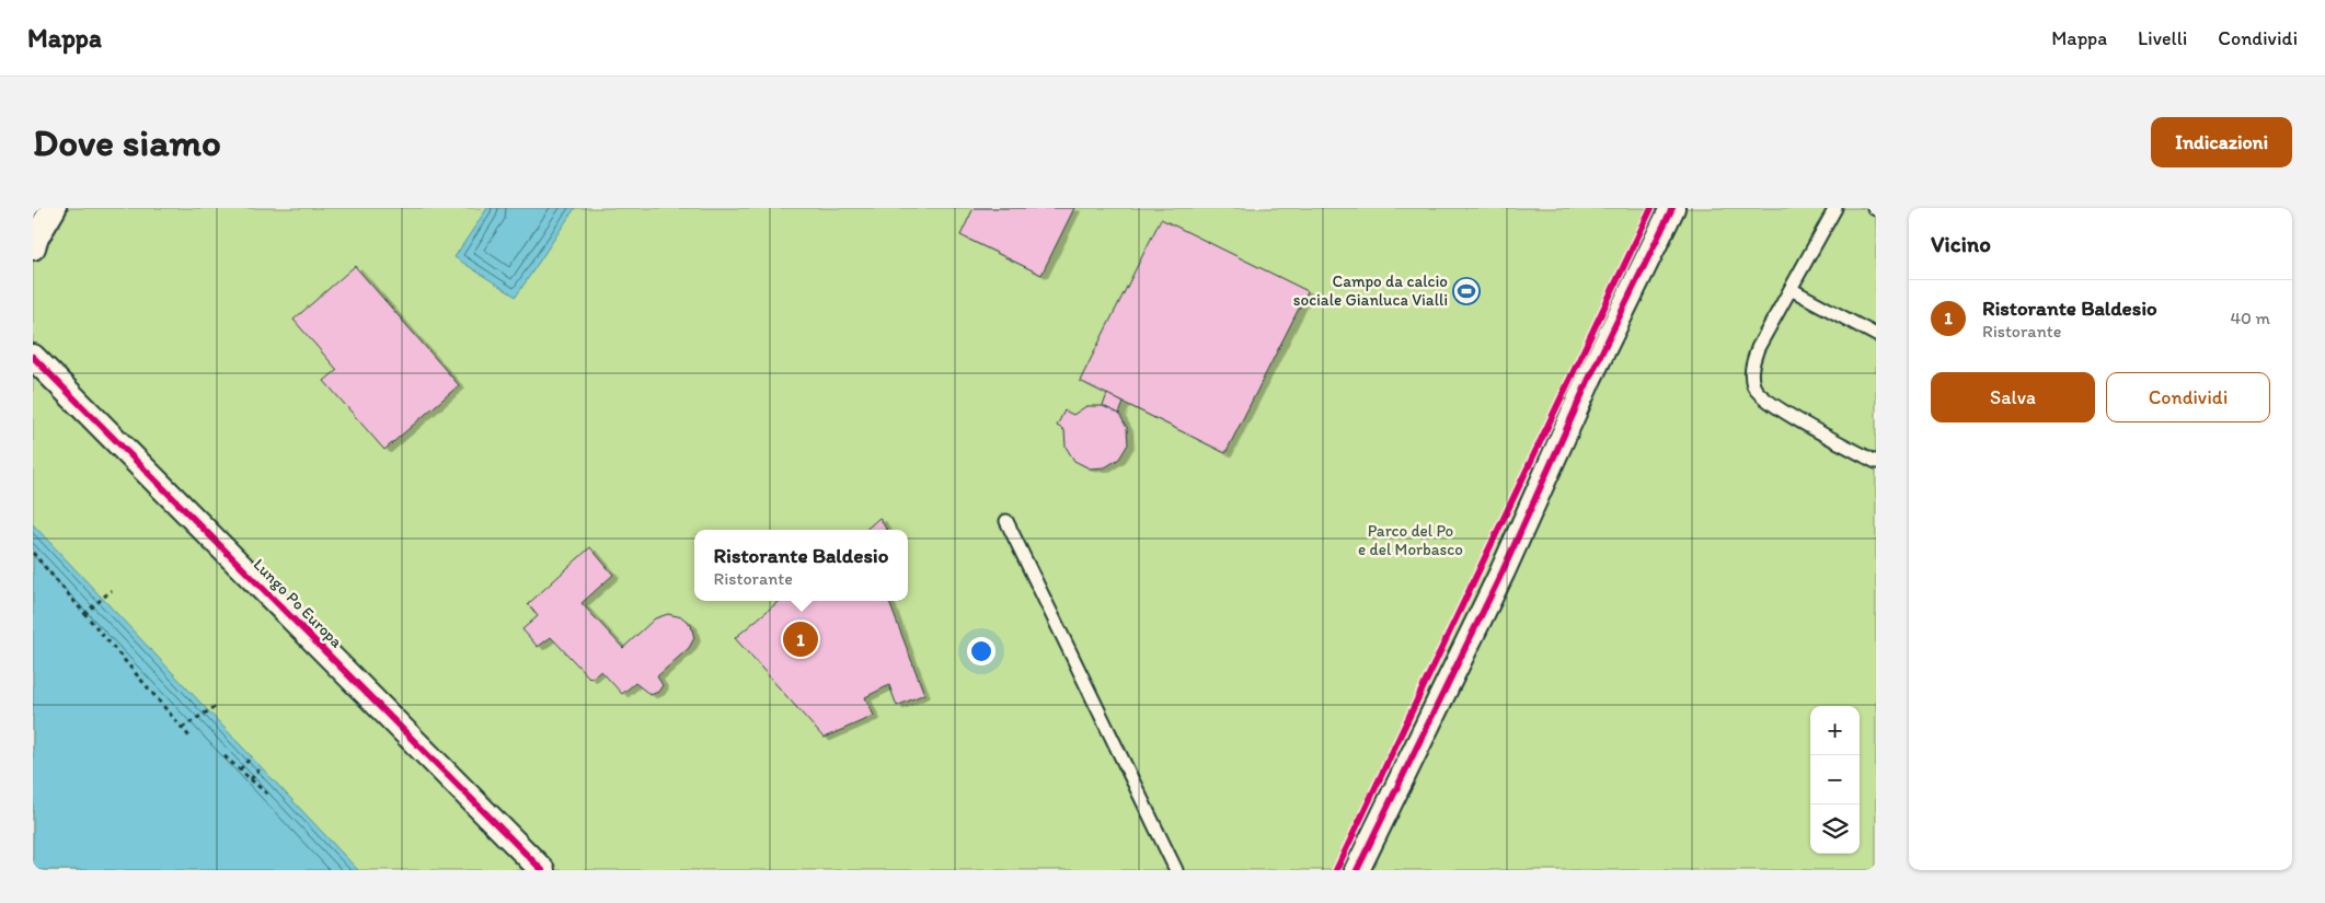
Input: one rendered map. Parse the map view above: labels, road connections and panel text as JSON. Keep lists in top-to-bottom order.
{
  "streets": {
    "street": ["Lungo Po Europa"]
  },
  "parks": ["Parco del Po e del Morbasco"],
  "places": {
    "sports": ["Campo da calcio sociale Gianluca Vialli"]
  },
  "page": {
    "header": "Mappa",
    "nav": ["Mappa", "Livelli", "Condividi"],
    "buttons": [
      "Indicazioni",
      ["Salva", "Condividi"]
    ],
    "title": "Dove siamo",
    "heading": "Vicino",
    "list": [
      {
        "mark": "1",
        "name": "Ristorante Baldesio",
        "note": "Ristorante",
        "value": "40 m"
      }
    ],
    "popup": ["Ristorante Baldesio", "Ristorante"],
    "pins": "1",
    "map_buttons": ["+", "−"]
  }
}
